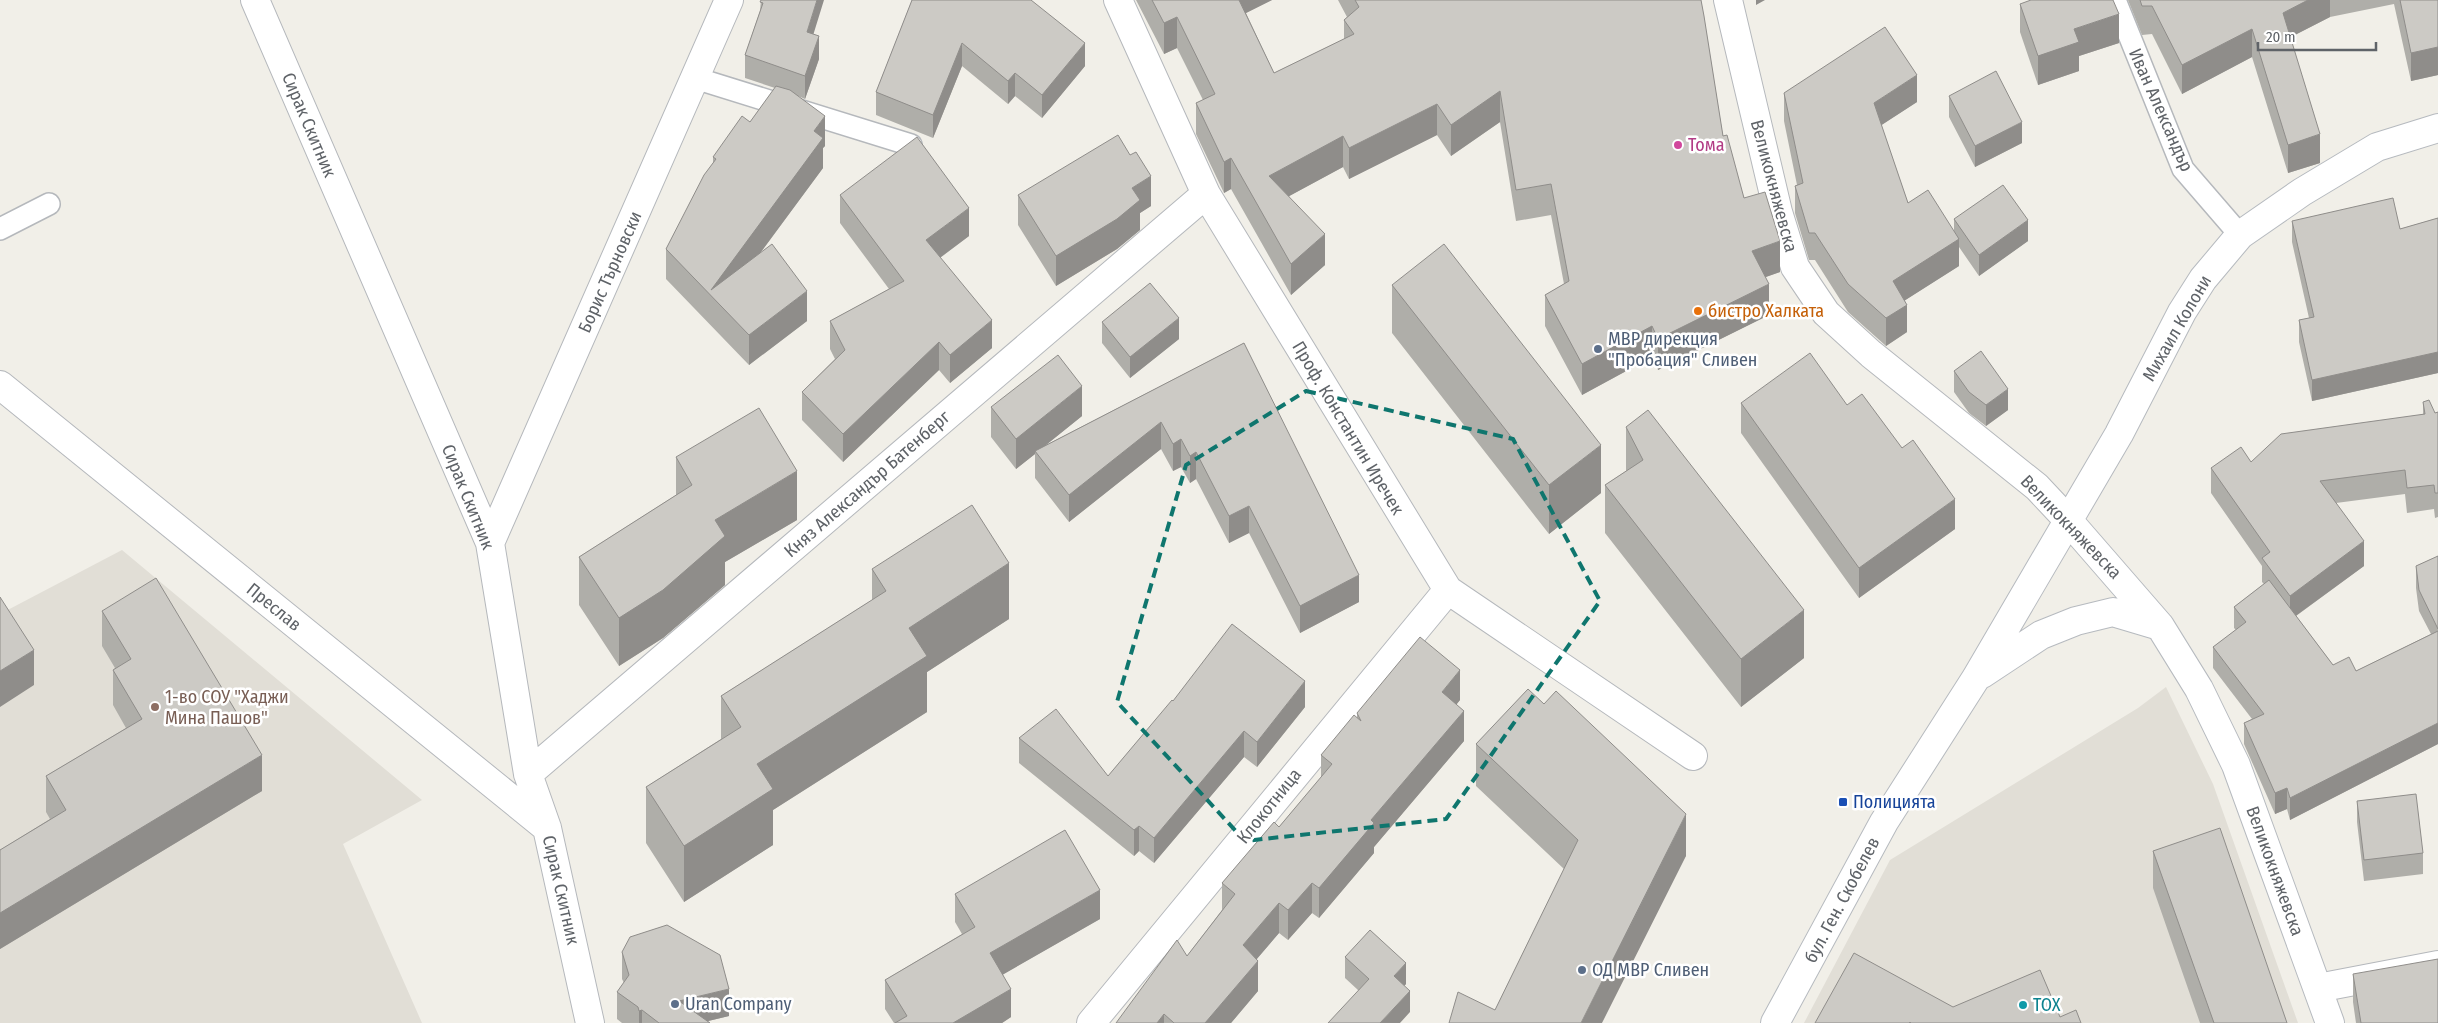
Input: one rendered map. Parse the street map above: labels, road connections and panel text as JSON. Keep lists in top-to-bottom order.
{
  "streets": {
    "street": [
      "Сирак Скитник",
      "Великокняжевска",
      "Борис Търновски",
      "Михаил Колони",
      "Проф. Константин Иречек",
      "Княз Александър Батенберг",
      "Преслав",
      "Клокотница",
      "бул. Ген. Скобелев"
    ],
    "lane": ["Иван Александър"]
  },
  "crossings": [
    ["Иван Александър", "Михаил Колони"],
    ["Сирак Скитник", "Борис Търновски"],
    ["Сирак Скитник", "Княз Александър Батенберг"],
    ["Сирак Скитник", "Преслав"],
    ["Великокняжевска", "Михаил Колони"],
    ["Михаил Колони", "бул. Ген. Скобелев"],
    ["Проф. Константин Иречек", "Княз Александър Батенберг"],
    ["Проф. Константин Иречек", "Клокотница"]
  ],
  "places": {
    "other": [
      "Тома",
      "бистро Халката",
      "МВР дирекция \"Пробация\" Сливен",
      "1-во СОУ \"Хаджи Мина Пашов\"",
      "ОД МВР Сливен",
      "Uran Company",
      "ТОХ"
    ],
    "transit": ["Полицията"]
  },
  "scale_bar": "20 m"
}
